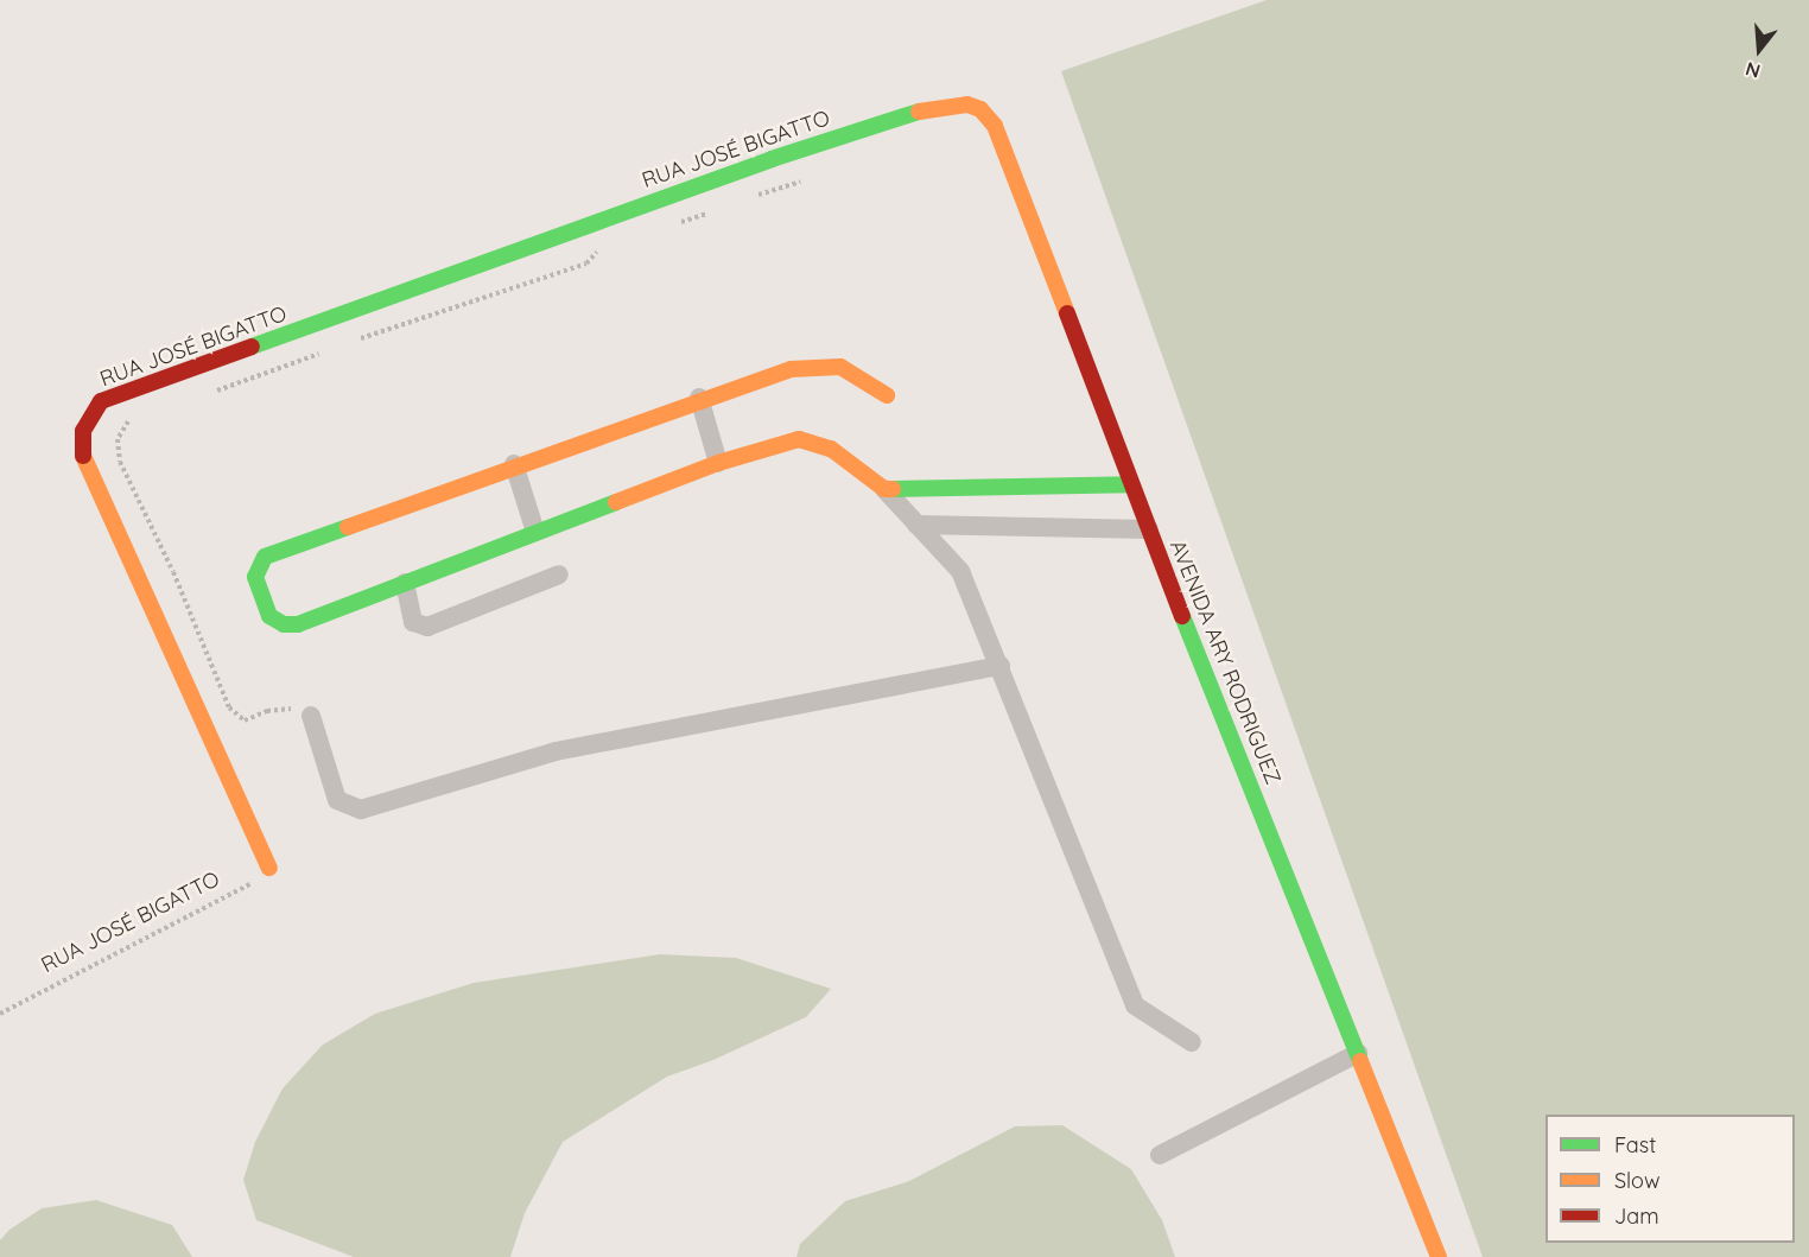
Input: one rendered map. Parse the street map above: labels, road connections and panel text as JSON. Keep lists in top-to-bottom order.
{
  "streets": {
    "street": ["RUA JOSÉ BIGATTO", "AVENIDA ARY RODRIGUEZ"]
  },
  "crossings": [
    ["RUA JOSÉ BIGATTO", "AVENIDA ARY RODRIGUEZ"]
  ],
  "legend": ["Fast", "Slow", "Jam"],
  "north": "bottom"
}
